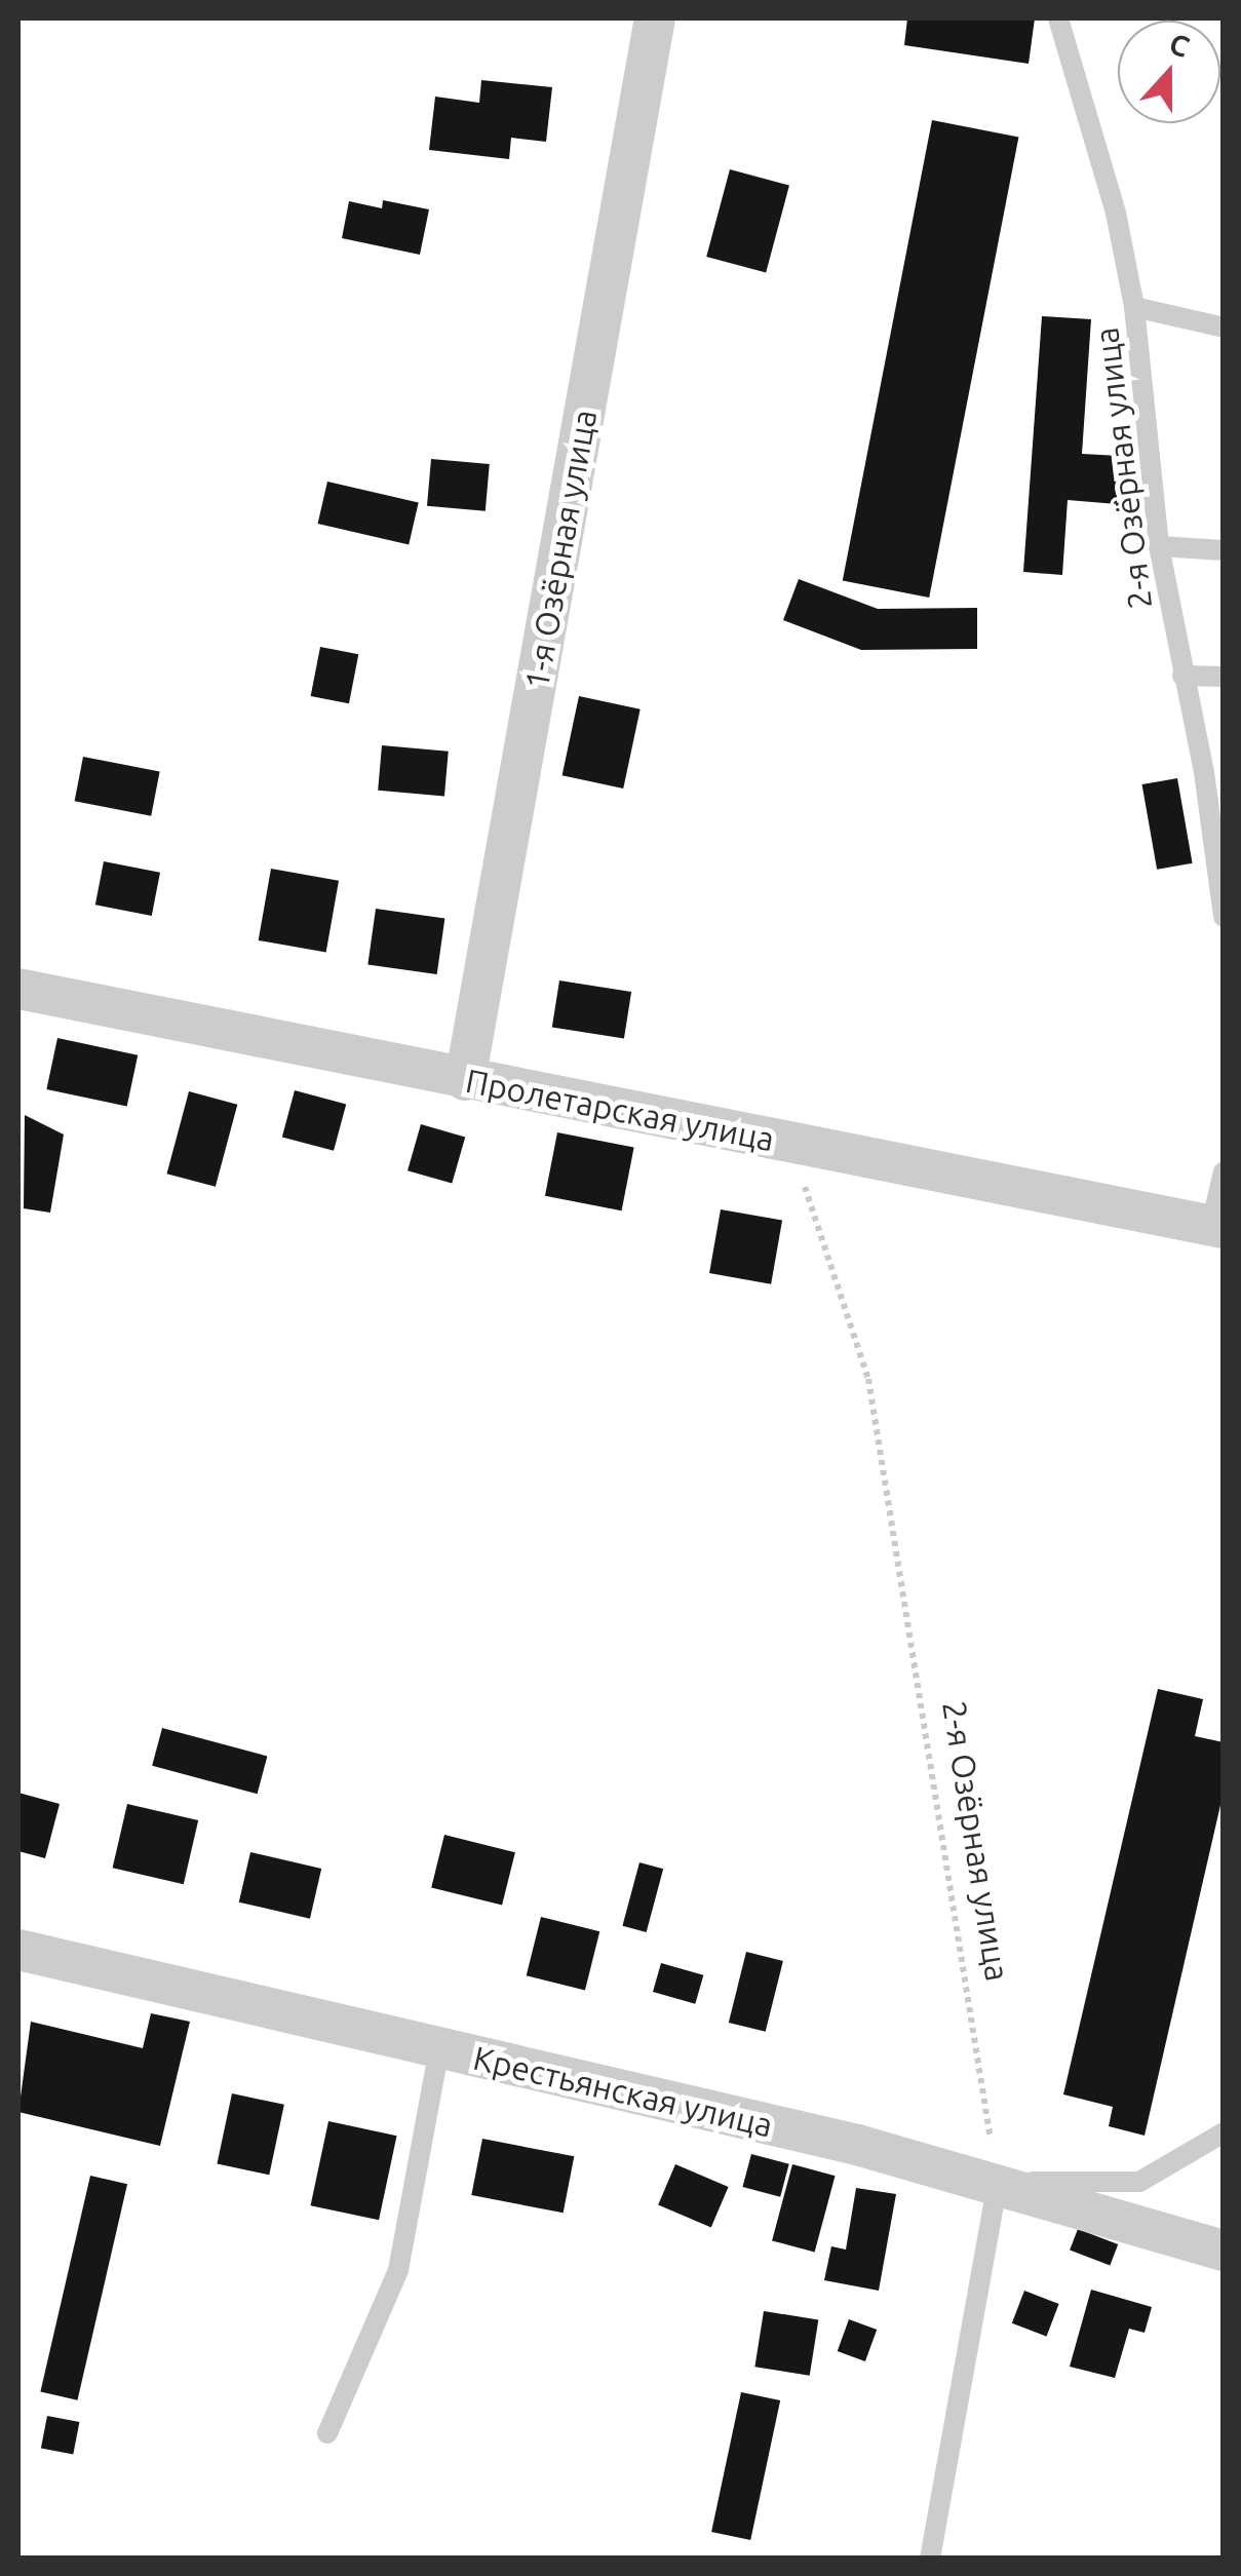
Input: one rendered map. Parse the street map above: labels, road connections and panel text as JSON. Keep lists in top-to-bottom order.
{
  "streets": {
    "street": ["1-я Озёрная улица", "Пролетарская улица", "Крестьянская улица"],
    "lane": ["2-я Озёрная улица"]
  },
  "crossings": [
    ["2-я Озёрная улица", "Пролетарская улица"],
    ["2-я Озёрная улица", "Крестьянская улица"],
    ["1-я Озёрная улица", "Пролетарская улица"]
  ],
  "north": "top"
}
